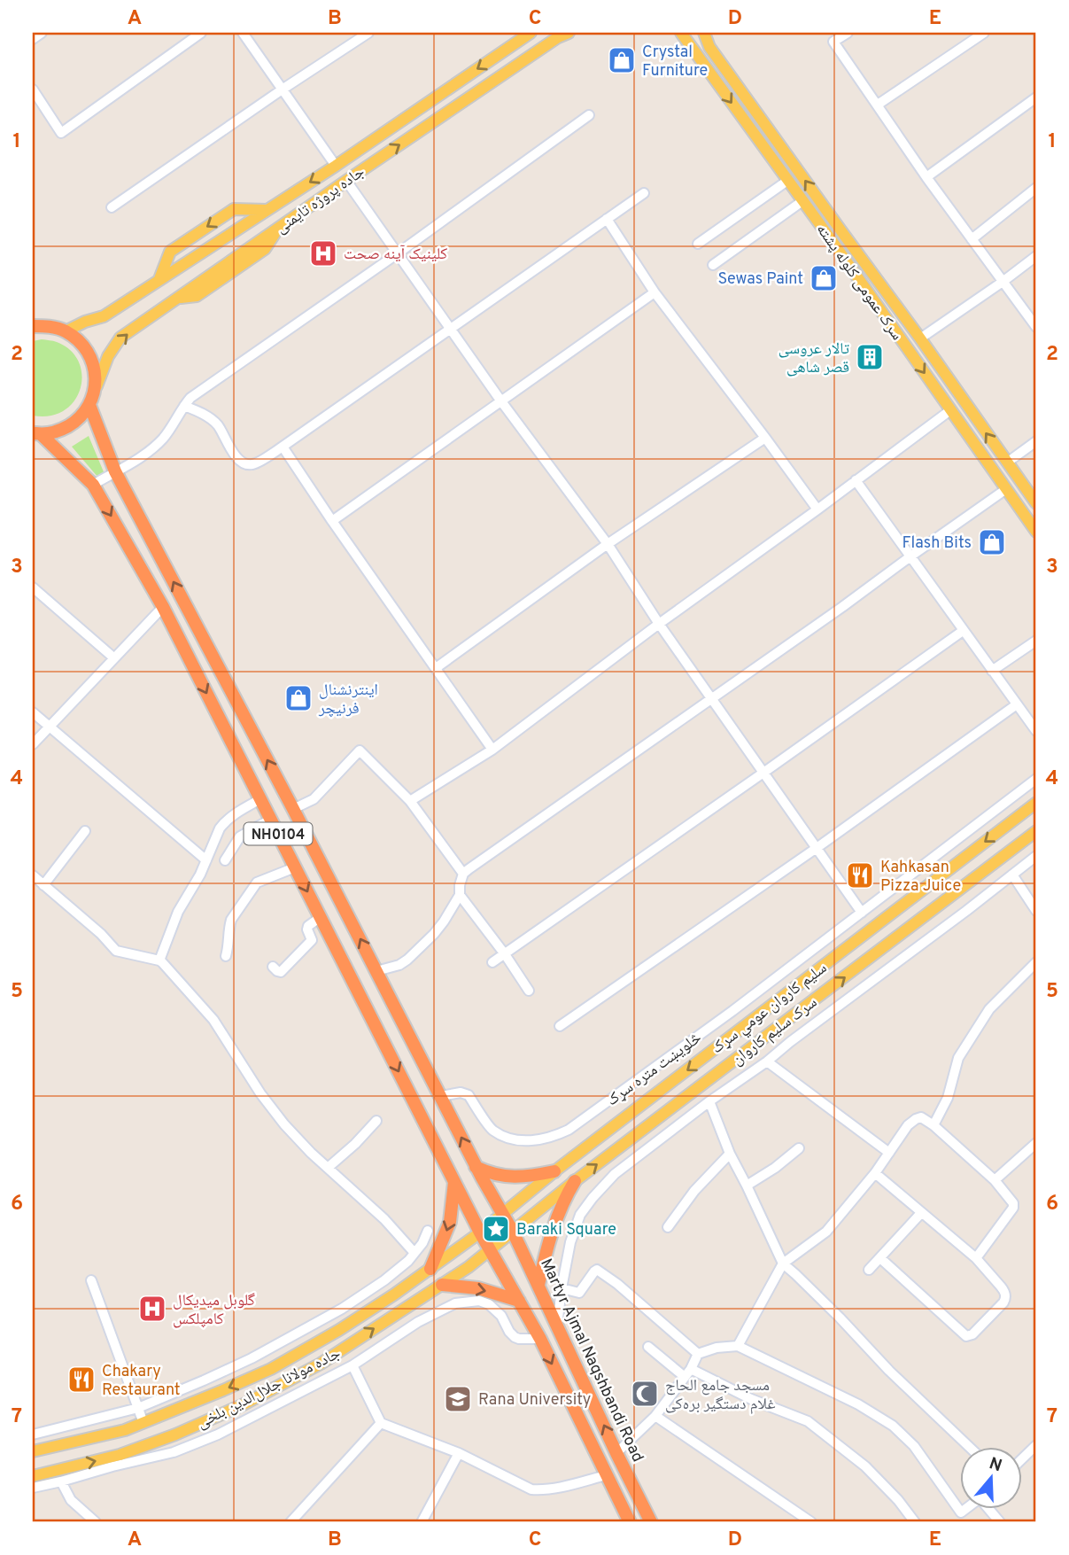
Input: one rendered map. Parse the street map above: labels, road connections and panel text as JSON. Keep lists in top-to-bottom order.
{
  "streets": {
    "highway": ["NH0104", "Martyr Ajmal Naqshbandi Road"],
    "main road": [
      "جاده پروژه تایمنی",
      "سرک عمومی کلوله پشته",
      "سلیم کاروان عومي سړک",
      "سرک سلیم کاروان",
      "جاده مولانا جلال‌الدین بلخی"
    ],
    "street": ["څلویښت متره سړک"]
  },
  "crossings": [
    ["جاده پروژه تایمنی", "NH0104"],
    ["NH0104", "سلیم کاروان عومي سړک"],
    ["NH0104", "څلویښت متره سړک"],
    ["NH0104", "Martyr Ajmal Naqshbandi Road"],
    ["NH0104", "جاده مولانا جلال‌الدین بلخی"],
    ["سلیم کاروان عومي سړک", "Martyr Ajmal Naqshbandi Road"],
    ["سلیم کاروان عومي سړک", "جاده مولانا جلال‌الدین بلخی"],
    ["سرک سلیم کاروان", "Martyr Ajmal Naqshbandi Road"],
    ["سرک سلیم کاروان", "جاده مولانا جلال‌الدین بلخی"],
    ["Martyr Ajmal Naqshbandi Road", "جاده مولانا جلال‌الدین بلخی"]
  ],
  "one_way": ["سلیم کاروان عومي سړک", "سرک سلیم کاروان"],
  "places": {
    "shop": [
      "Crystal Furniture",
      "Sewas Paint",
      "Flash Bits",
      "اینترنشنال فرنیچر"
    ],
    "hospital": ["کلینیک آینه صحت", "گلوبل میدیکال کامپلکس"],
    "building": ["تالار عروسی قصر شاهی"],
    "restaurant": ["Kahkasan Pizza Juice", "Chakary Restaurant"],
    "place": ["Baraki Square"],
    "mosque": ["مسجد جامع الحاج غلام دستگیر بره‌کی"],
    "school or university": ["Rana University"]
  },
  "north": "top",
  "grid": {
    "columns": [
      "A",
      "B",
      "C",
      "D",
      "E"
    ],
    "rows": [
      "1",
      "2",
      "3",
      "4",
      "5",
      "6",
      "7"
    ]
  }
}
